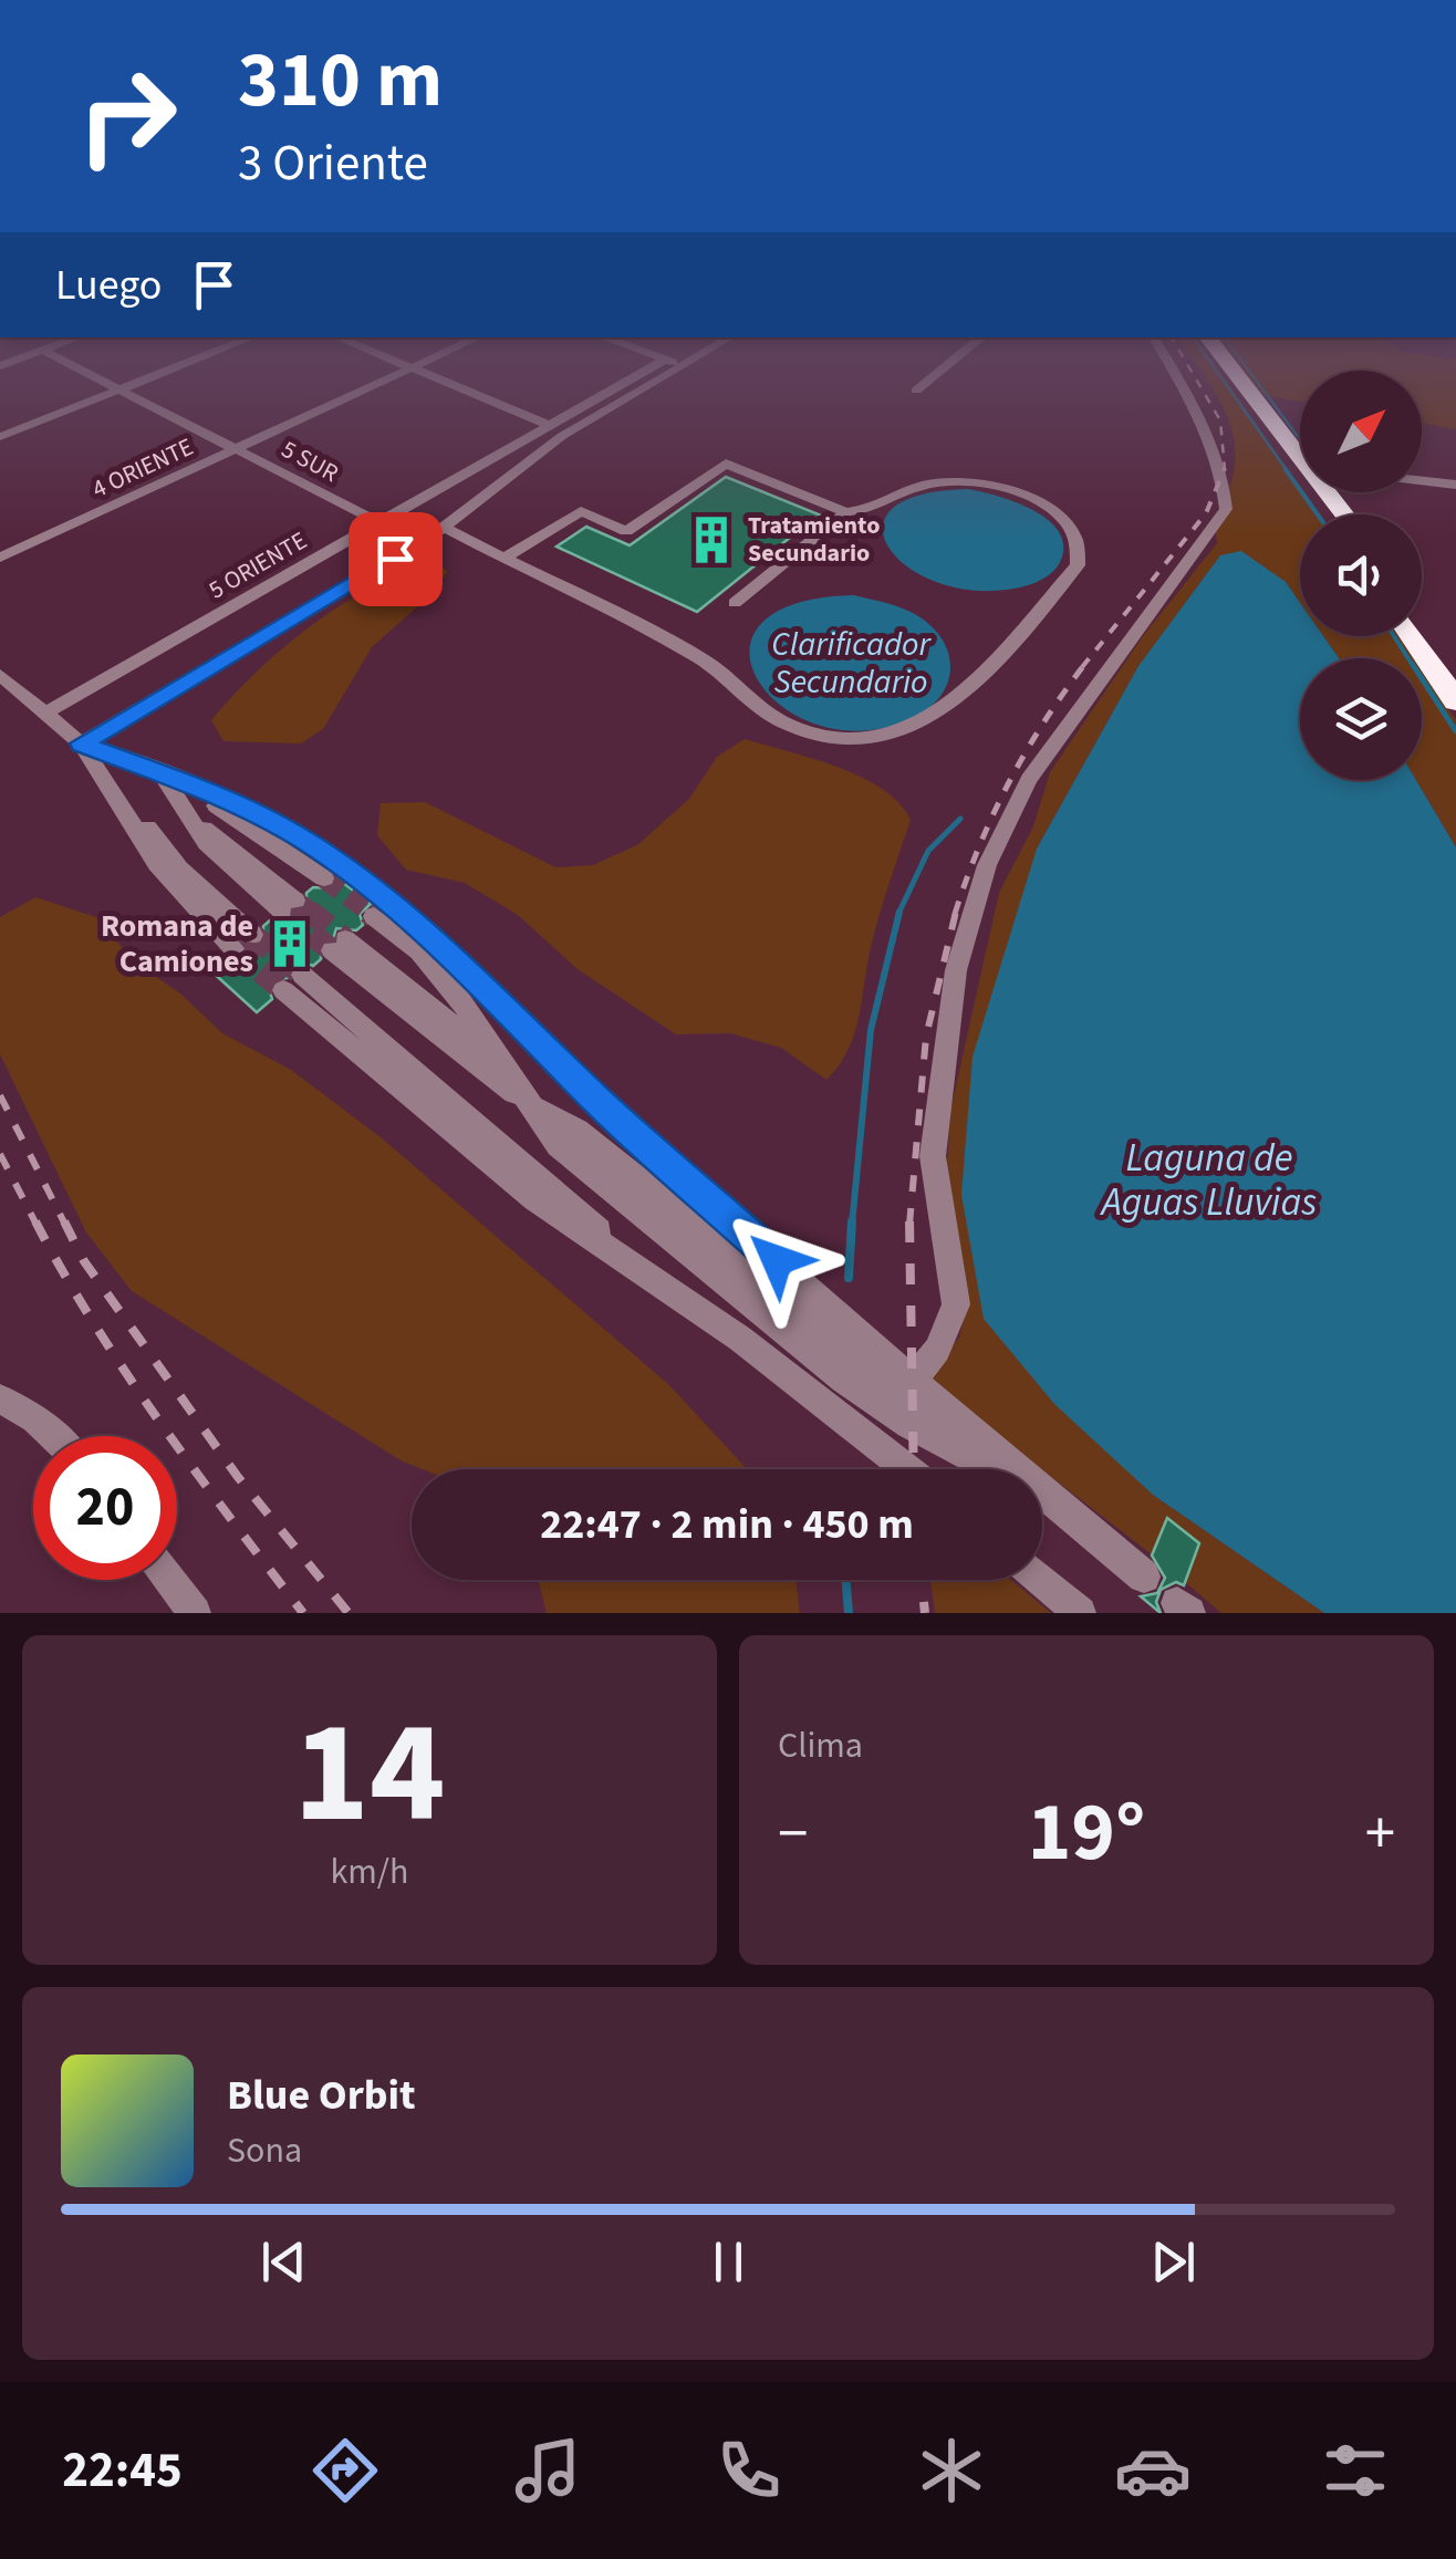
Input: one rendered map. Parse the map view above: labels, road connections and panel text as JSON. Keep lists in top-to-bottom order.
{
  "streets": {
    "lane": ["5 SUR", "4 ORIENTE", "5 ORIENTE"]
  },
  "crossings": [
    ["5 SUR", "4 ORIENTE"],
    ["5 SUR", "5 ORIENTE"]
  ],
  "water": ["Clarificador Secundario", "Laguna de Aguas Lluvias"],
  "places": {
    "building": ["Tratamiento Secundario", "Romana de Camiones"]
  },
  "north": "top right",
  "page": {
    "turn": ["310 m", "3 Oriente"],
    "then": "Luego",
    "limit": "20",
    "trip": "22:47 · 2 min · 450 m",
    "tile": [
      ["14", "km/h"],
      "Clima"
    ],
    "heat": ["−", "19°", "+"],
    "song": ["Blue Orbit", "Sona"],
    "tabs": "22:45"
  }
}
